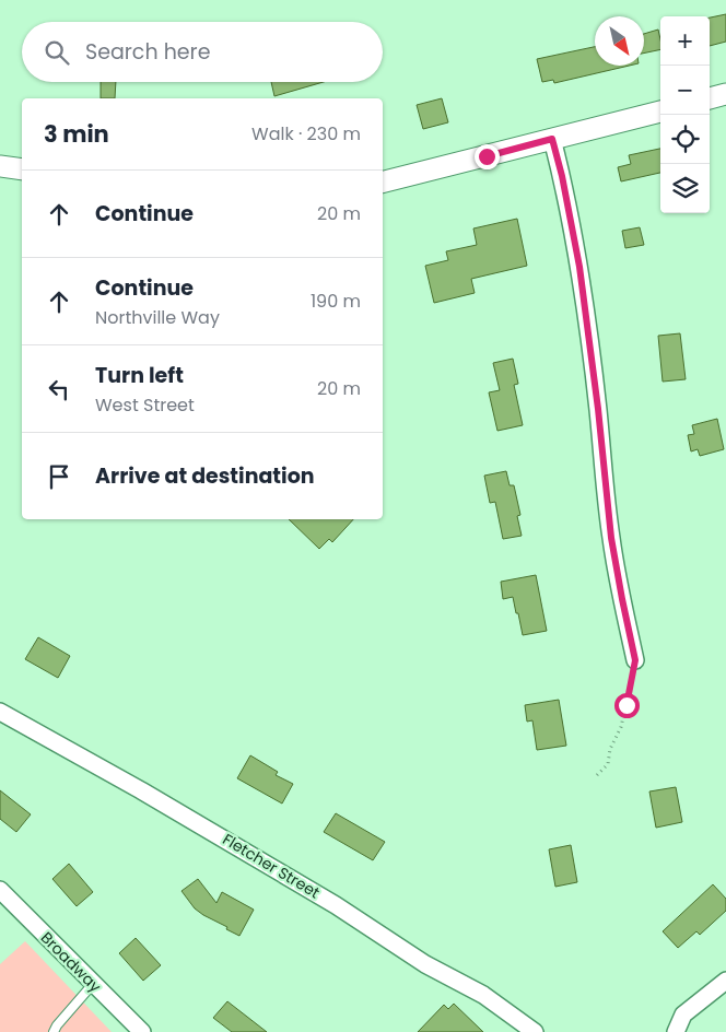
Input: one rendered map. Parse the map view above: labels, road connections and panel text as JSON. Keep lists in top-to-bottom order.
{
  "streets": {
    "street": ["Fletcher Street", "Broadway"]
  },
  "north": "bottom right",
  "page": {
    "map_buttons": ["+", "−"],
    "search": "Search here",
    "heading": ["3 min", "Walk · 230 m"],
    "list": [
      ["Continue", "20 m"],
      ["Continue", "Northville Way", "190 m"],
      ["Turn left", "West Street", "20 m"],
      "Arrive at destination"
    ]
  }
}
